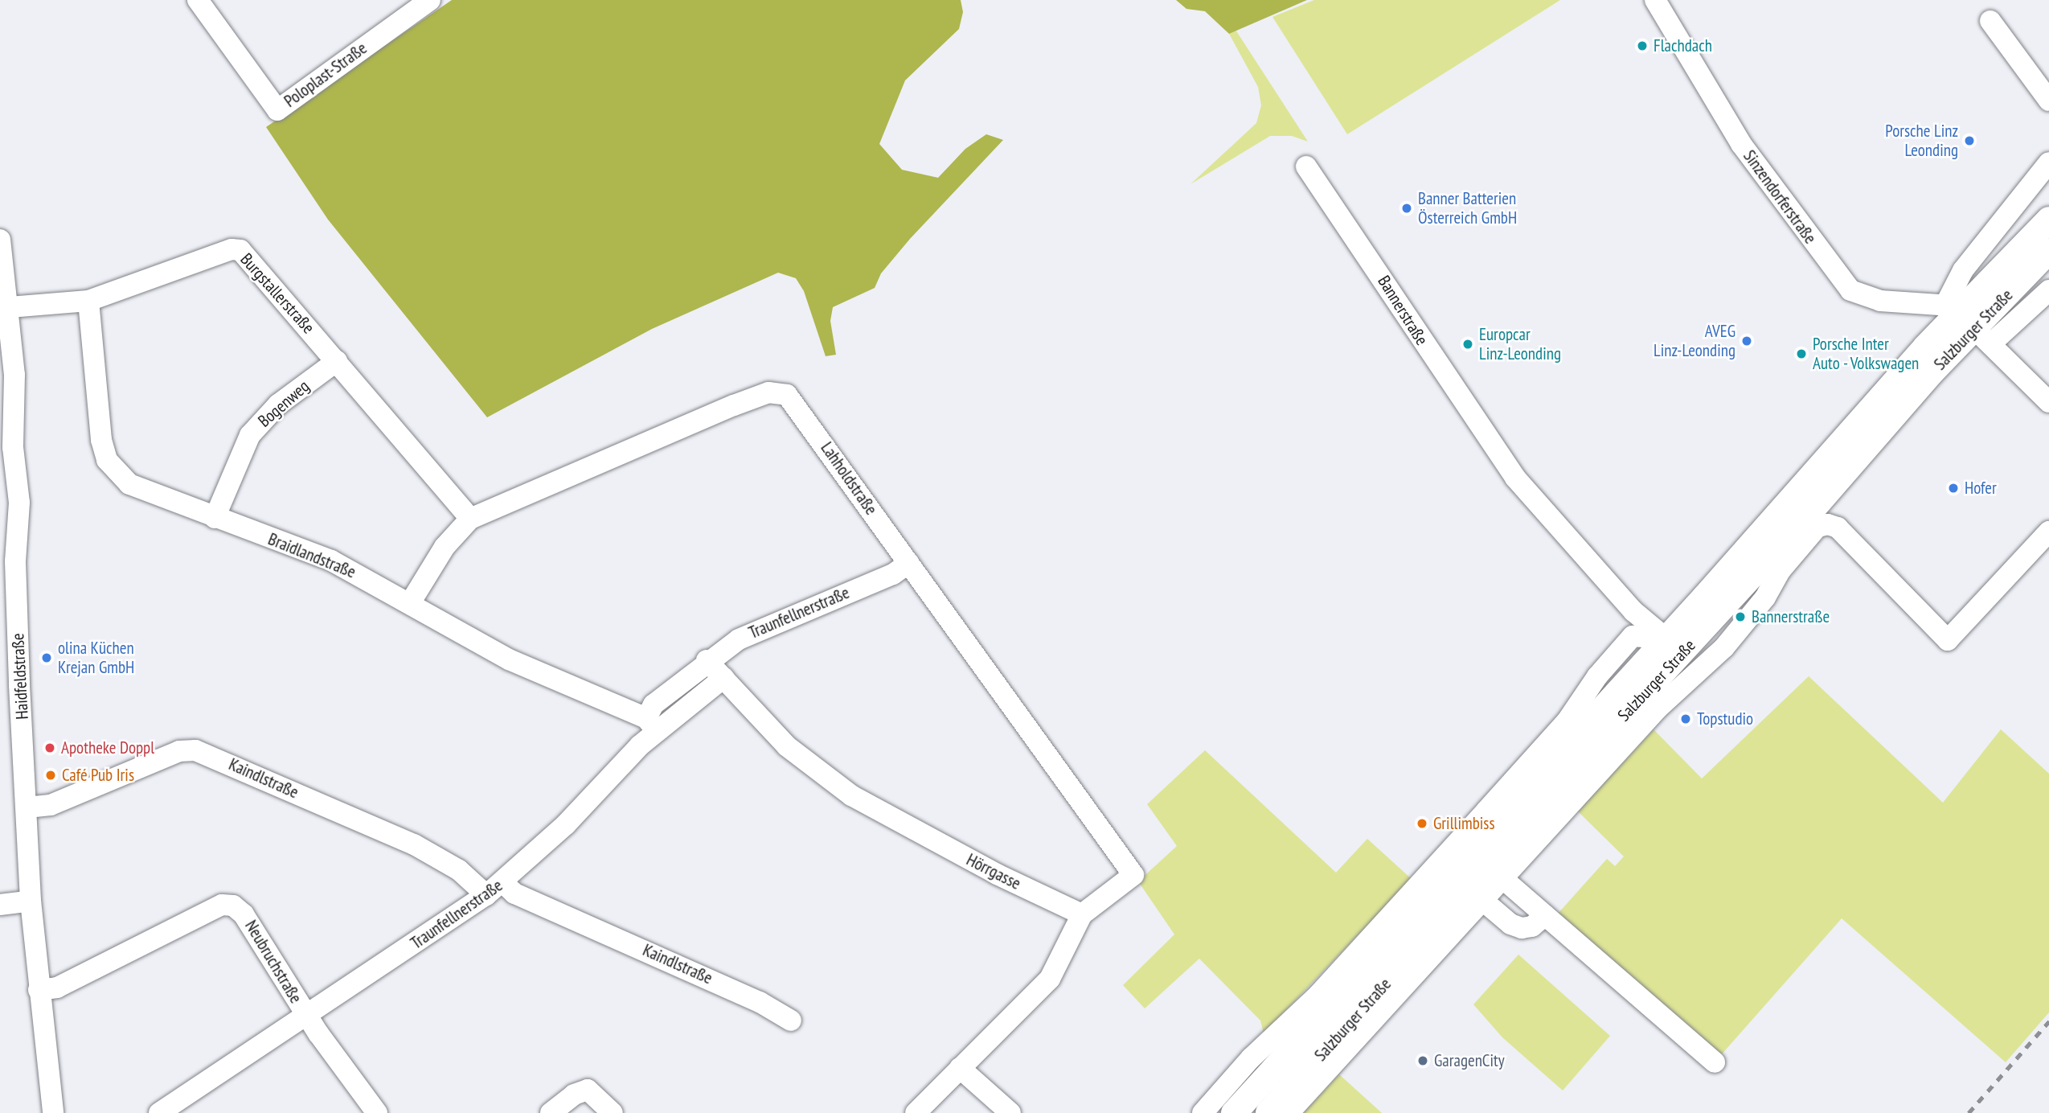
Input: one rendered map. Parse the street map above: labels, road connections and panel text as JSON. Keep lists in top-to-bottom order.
{
  "streets": {
    "main road": ["Salzburger Straße"],
    "street": [
      "Poloplast-Straße",
      "Sinzendorferstraße",
      "Burgstallerstraße",
      "Bannerstraße",
      "Bogenweg",
      "Lahholdstraße",
      "Braidlandstraße",
      "Traunfellnerstraße",
      "Haidfeldstraße",
      "Kaindlstraße",
      "Hörrgasse",
      "Neubruchstraße"
    ]
  },
  "crossings": [
    ["Sinzendorferstraße", "Salzburger Straße"],
    ["Burgstallerstraße", "Bogenweg"],
    ["Burgstallerstraße", "Lahholdstraße"],
    ["Burgstallerstraße", "Braidlandstraße"],
    ["Burgstallerstraße", "Haidfeldstraße"],
    ["Bannerstraße", "Salzburger Straße"],
    ["Bogenweg", "Braidlandstraße"],
    ["Lahholdstraße", "Braidlandstraße"],
    ["Lahholdstraße", "Traunfellnerstraße"],
    ["Lahholdstraße", "Hörrgasse"],
    ["Braidlandstraße", "Traunfellnerstraße"],
    ["Traunfellnerstraße", "Kaindlstraße"],
    ["Traunfellnerstraße", "Hörrgasse"],
    ["Traunfellnerstraße", "Neubruchstraße"],
    ["Haidfeldstraße", "Kaindlstraße"],
    ["Haidfeldstraße", "Neubruchstraße"]
  ],
  "places": [
    "Flachdach",
    "Porsche Linz Leonding",
    "Banner Batterien Österreich GmbH",
    "AVEG Linz-Leonding",
    "Europcar Linz-Leonding",
    "Porsche Inter Auto - Volkswagen",
    "Hofer",
    "Bannerstraße",
    "olina Küchen Krejan GmbH",
    "Topstudio",
    "Apotheke Doppl",
    "Café Pub Iris",
    "Grillimbiss",
    "GaragenCity"
  ]
}
